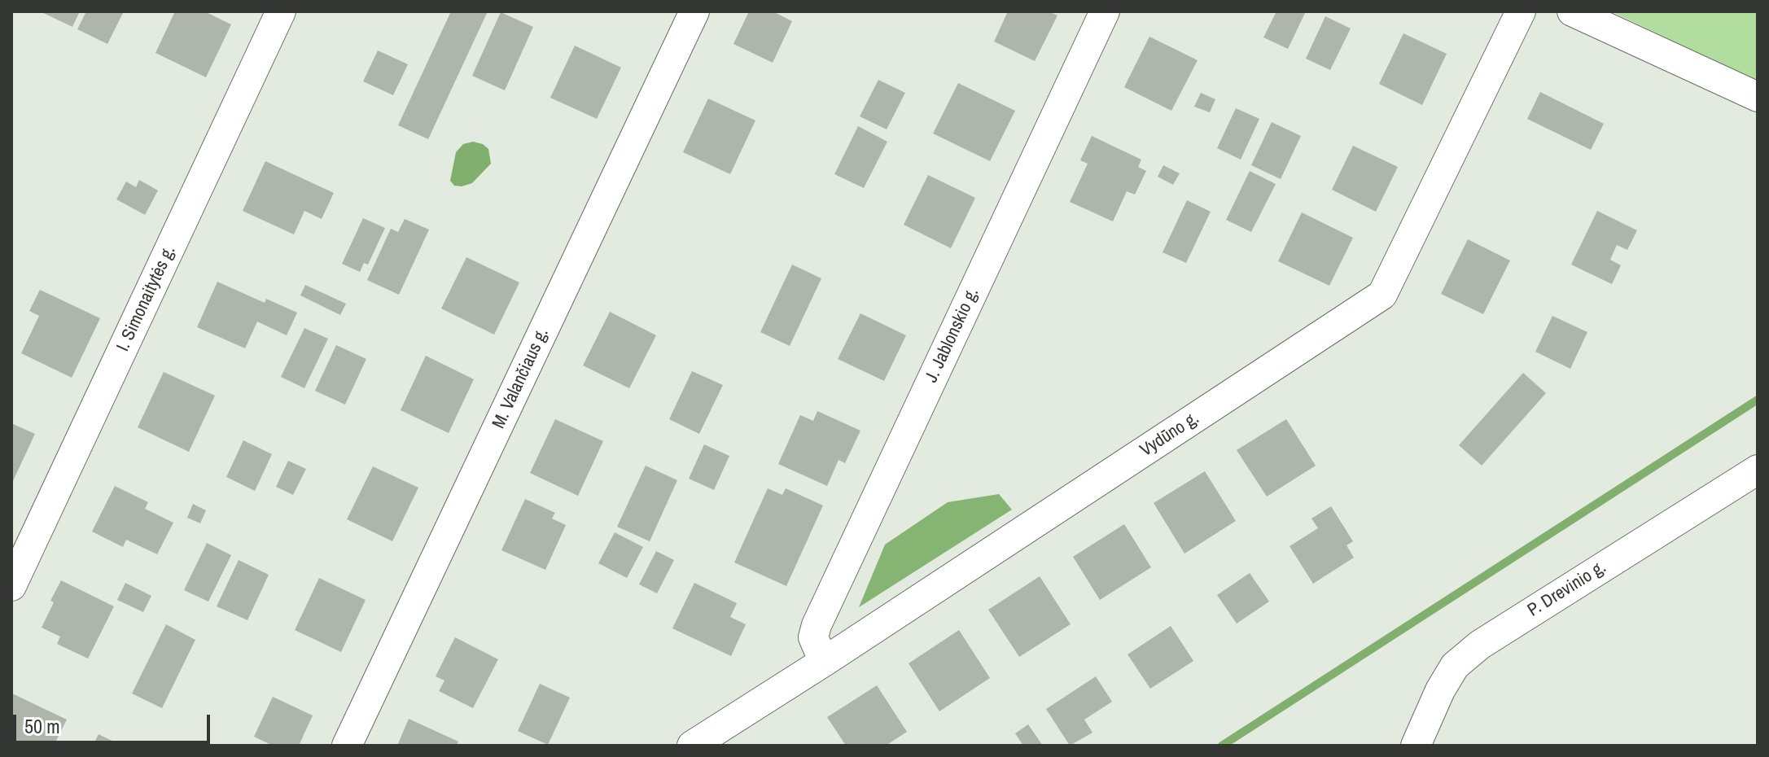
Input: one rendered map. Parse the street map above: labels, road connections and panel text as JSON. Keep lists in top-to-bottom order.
{
  "streets": {
    "street": [
      "I. Simonaitytės g.",
      "J. Jablonskio g.",
      "M. Valančiaus g.",
      "Vydūno g.",
      "P. Drevinio g."
    ]
  },
  "crossings": [
    ["J. Jablonskio g.", "Vydūno g."]
  ],
  "scale_bar": "50 m"
}
